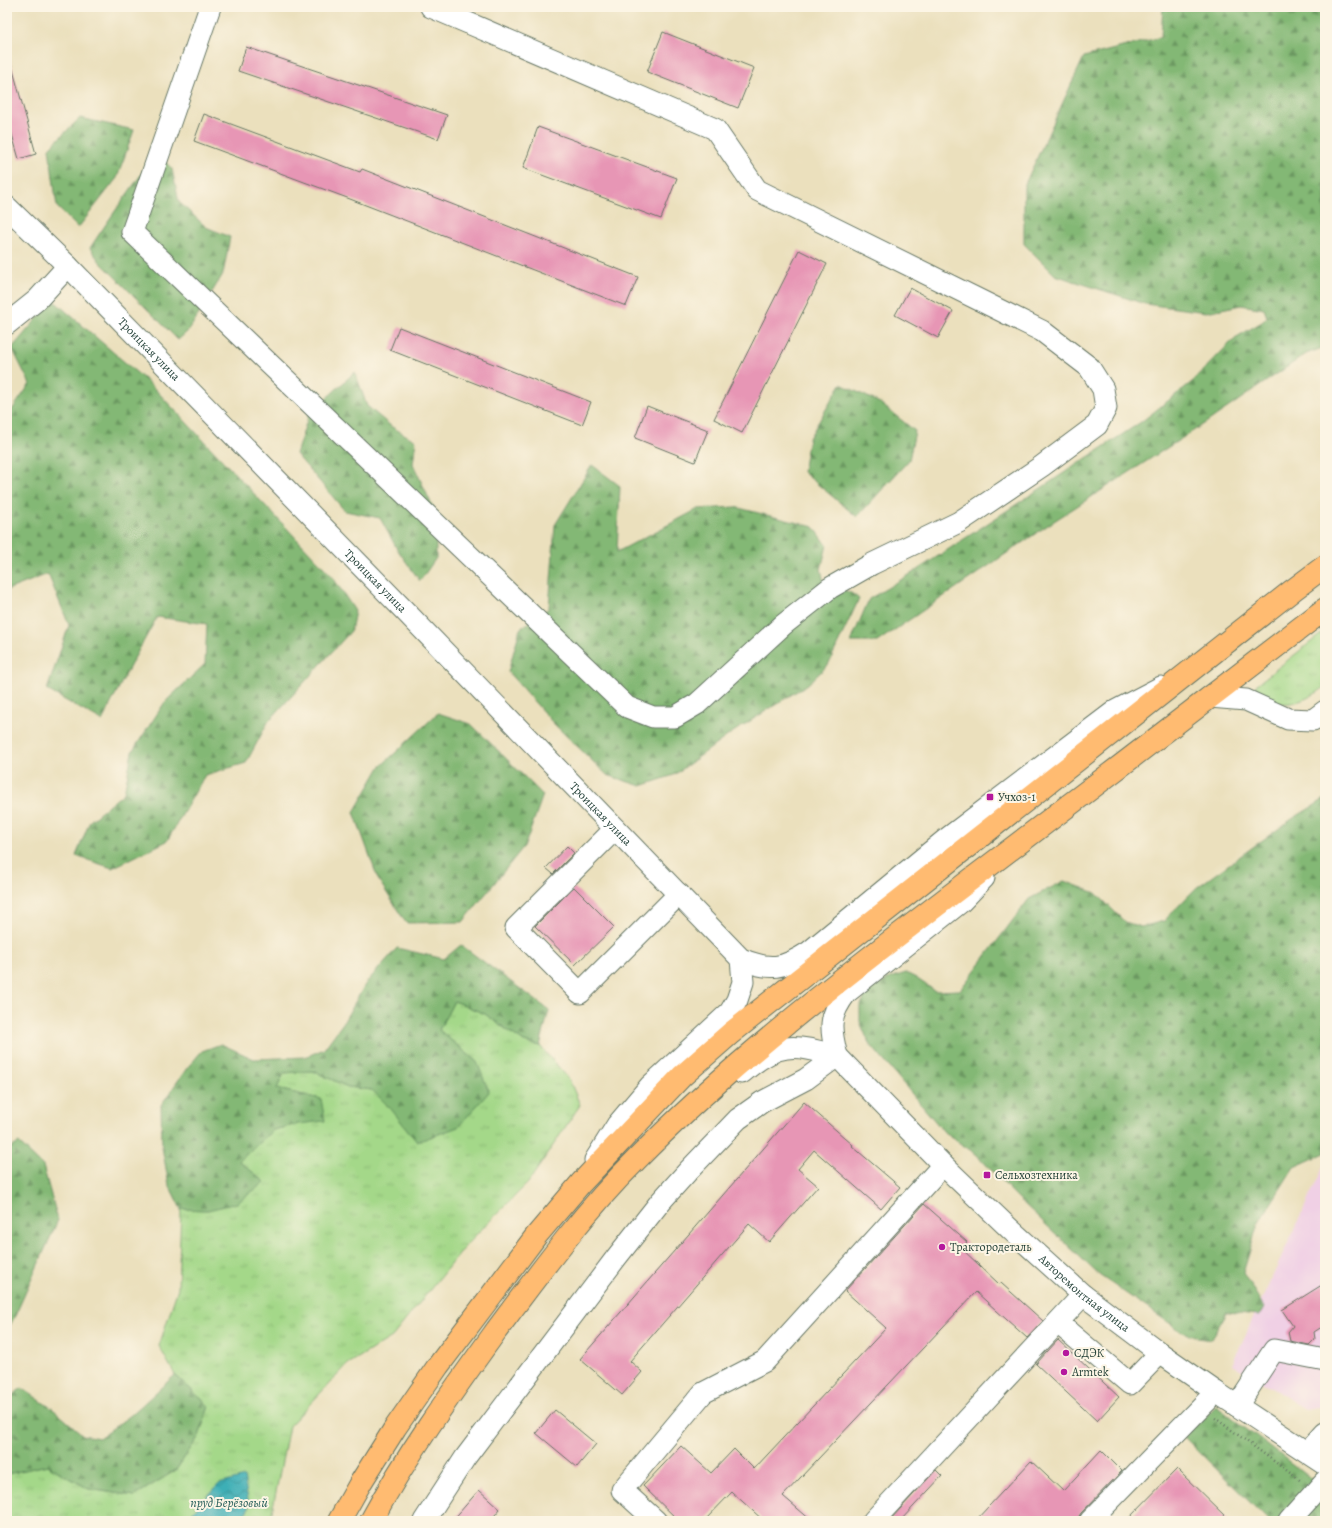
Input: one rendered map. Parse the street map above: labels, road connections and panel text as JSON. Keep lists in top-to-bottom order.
{
  "streets": {
    "street": ["Троицкая улица", "Авторемонтная улица"]
  },
  "water": ["пруд Берёзовый"],
  "places": {
    "transit": ["Учхоз-1", "Сельхозтехника"],
    "other": ["Трактородеталь", "СДЭК", "Armtek"]
  }
}
